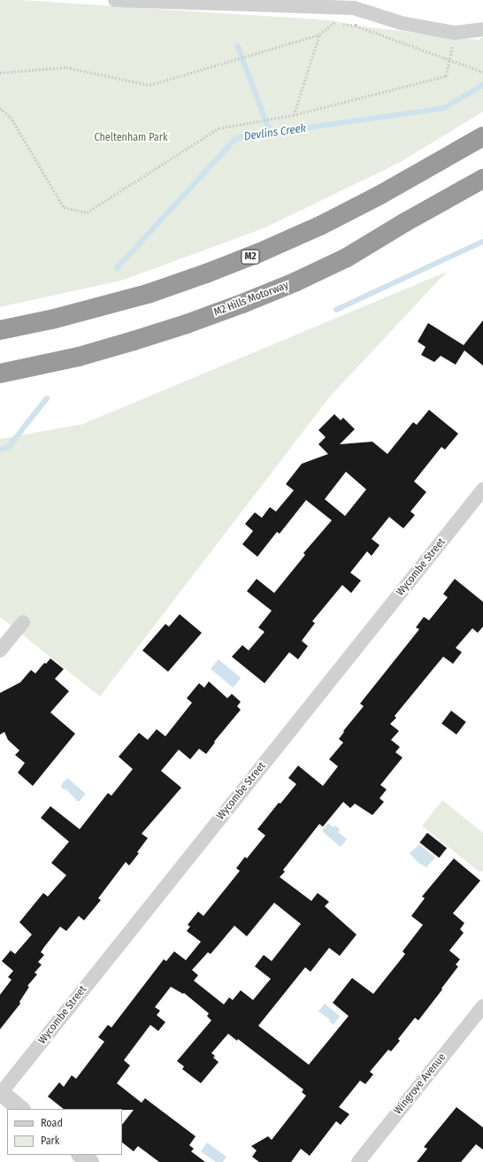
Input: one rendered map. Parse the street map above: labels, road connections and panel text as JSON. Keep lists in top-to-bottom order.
{
  "streets": {
    "highway": ["M2", "M2 Hills Motorway"],
    "street": ["Wycombe Street", "Wingrove Avenue"]
  },
  "water": ["Devlins Creek"],
  "parks": ["Cheltenham Park"],
  "legend": ["Road", "Park"]
}
